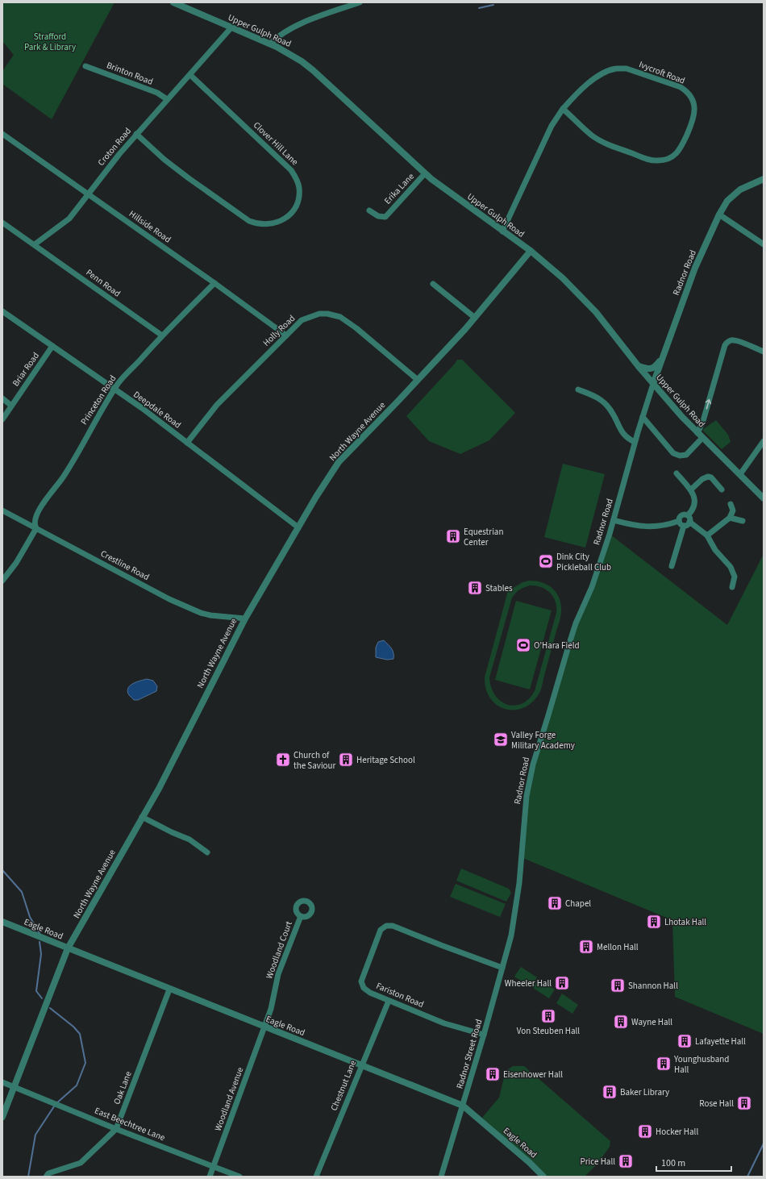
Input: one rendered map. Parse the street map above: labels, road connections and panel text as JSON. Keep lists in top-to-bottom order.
{
  "streets": {
    "street": [
      "Upper Gulph Road",
      "Ivycroft Road",
      "Brinton Road",
      "Clover Hill Lane",
      "Croton Road",
      "Erika Lane",
      "Hillside Road",
      "Radnor Road",
      "Penn Road",
      "Holly Road",
      "Briar Road",
      "Princeton Road",
      "Deepdale Road",
      "North Wayne Avenue",
      "Crestline Road",
      "Eagle Road",
      "Woodland Court",
      "Fariston Road",
      "Radnor Street Road",
      "Chestnut Lane",
      "Oak Lane",
      "Woodland Avenue",
      "East Beechtree Lane"
    ]
  },
  "crossings": [
    ["Upper Gulph Road", "Ivycroft Road"],
    ["Upper Gulph Road", "Croton Road"],
    ["Upper Gulph Road", "Erika Lane"],
    ["Upper Gulph Road", "Radnor Road"],
    ["Upper Gulph Road", "North Wayne Avenue"],
    ["Brinton Road", "Croton Road"],
    ["Clover Hill Lane", "Croton Road"],
    ["Croton Road", "Hillside Road"],
    ["Croton Road", "Penn Road"],
    ["Hillside Road", "Holly Road"],
    ["Hillside Road", "Princeton Road"],
    ["Radnor Road", "Radnor Street Road"],
    ["Penn Road", "Princeton Road"],
    ["Holly Road", "Deepdale Road"],
    ["Holly Road", "North Wayne Avenue"],
    ["Briar Road", "Deepdale Road"],
    ["Princeton Road", "Deepdale Road"],
    ["Princeton Road", "Crestline Road"],
    ["Deepdale Road", "North Wayne Avenue"],
    ["North Wayne Avenue", "Crestline Road"],
    ["North Wayne Avenue", "Eagle Road"],
    ["North Wayne Avenue", "East Beechtree Lane"],
    ["Eagle Road", "Woodland Court"],
    ["Eagle Road", "Radnor Street Road"],
    ["Eagle Road", "Chestnut Lane"],
    ["Eagle Road", "Oak Lane"],
    ["Eagle Road", "Woodland Avenue"],
    ["Woodland Court", "Woodland Avenue"],
    ["Fariston Road", "Radnor Street Road"],
    ["Fariston Road", "Chestnut Lane"],
    ["Oak Lane", "East Beechtree Lane"],
    ["Woodland Avenue", "East Beechtree Lane"]
  ],
  "parks": ["Strafford Park & Library"],
  "places": {
    "building": [
      "Equestrian Center",
      "Stables",
      "Heritage School",
      "Chapel",
      "Lhotak Hall",
      "Mellon Hall",
      "Wheeler Hall",
      "Shannon Hall",
      "Von Steuben Hall",
      "Wayne Hall",
      "Lafayette Hall",
      "Younghusband Hall",
      "Eisenhower Hall",
      "Baker Library",
      "Rose Hall",
      "Hocker Hall",
      "Price Hall"
    ],
    "sports": ["Dink City Pickleball Club", "O’Hara Field"],
    "school or university": ["Valley Forge Military Academy"],
    "church": ["Church of the Saviour"]
  },
  "scale_bar": "100 m"
}
